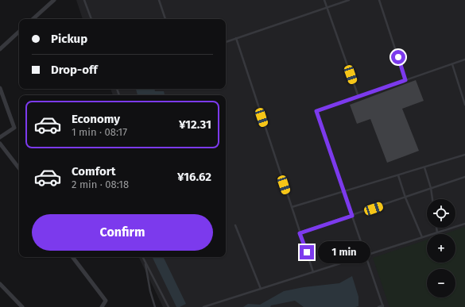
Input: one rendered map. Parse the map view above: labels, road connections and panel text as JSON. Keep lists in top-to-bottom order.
{
  "page": {
    "banner": ["Pickup", "Drop-off"],
    "list": [
      {
        "name": "Economy",
        "note": "1 min · 08:17",
        "value": "¥12.31"
      },
      {
        "name": "Comfort",
        "note": "2 min · 08:18",
        "value": "¥16.62"
      }
    ],
    "map_buttons": ["+", "−"],
    "buttons": "Confirm",
    "bubble": "1 min"
  }
}
